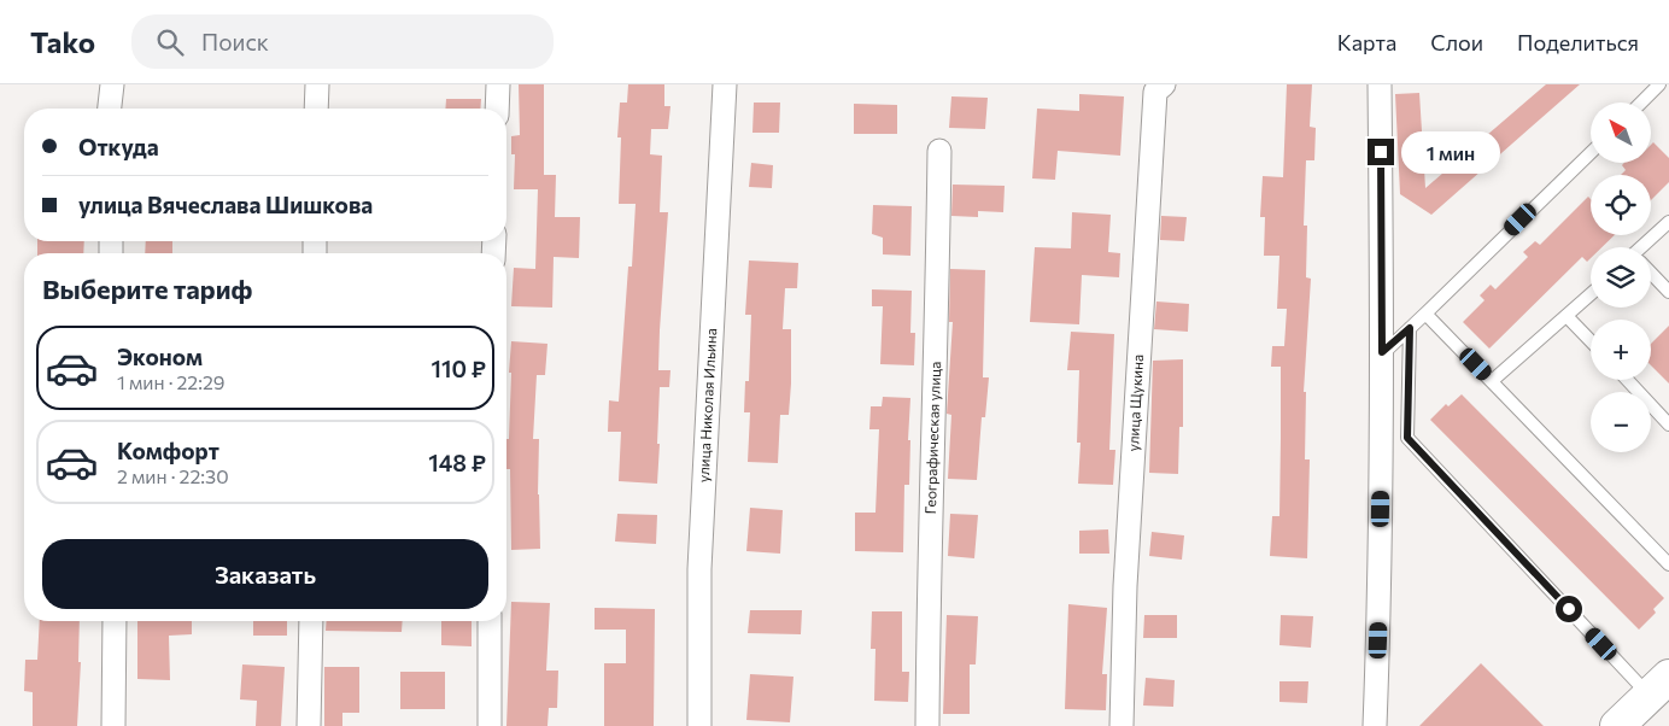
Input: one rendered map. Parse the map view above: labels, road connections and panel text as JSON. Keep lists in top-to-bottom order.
{
  "streets": {
    "street": ["улица Щукина", "улица Николая Ильина", "Географическая улица"]
  },
  "north": "top left",
  "page": {
    "header": "Tako",
    "search": "Поиск",
    "nav": ["Карта", "Слои", "Поделиться"],
    "map_buttons": ["+", "−"],
    "banner": ["Откуда", "улица Вячеслава Шишкова"],
    "bubble": "1 мин",
    "heading": "Выберите тариф",
    "list": [
      {
        "name": "Эконом",
        "note": "1 мин · 22:29",
        "value": "110 ₽"
      },
      {
        "name": "Комфорт",
        "note": "2 мин · 22:30",
        "value": "148 ₽"
      }
    ],
    "buttons": "Заказать"
  }
}
